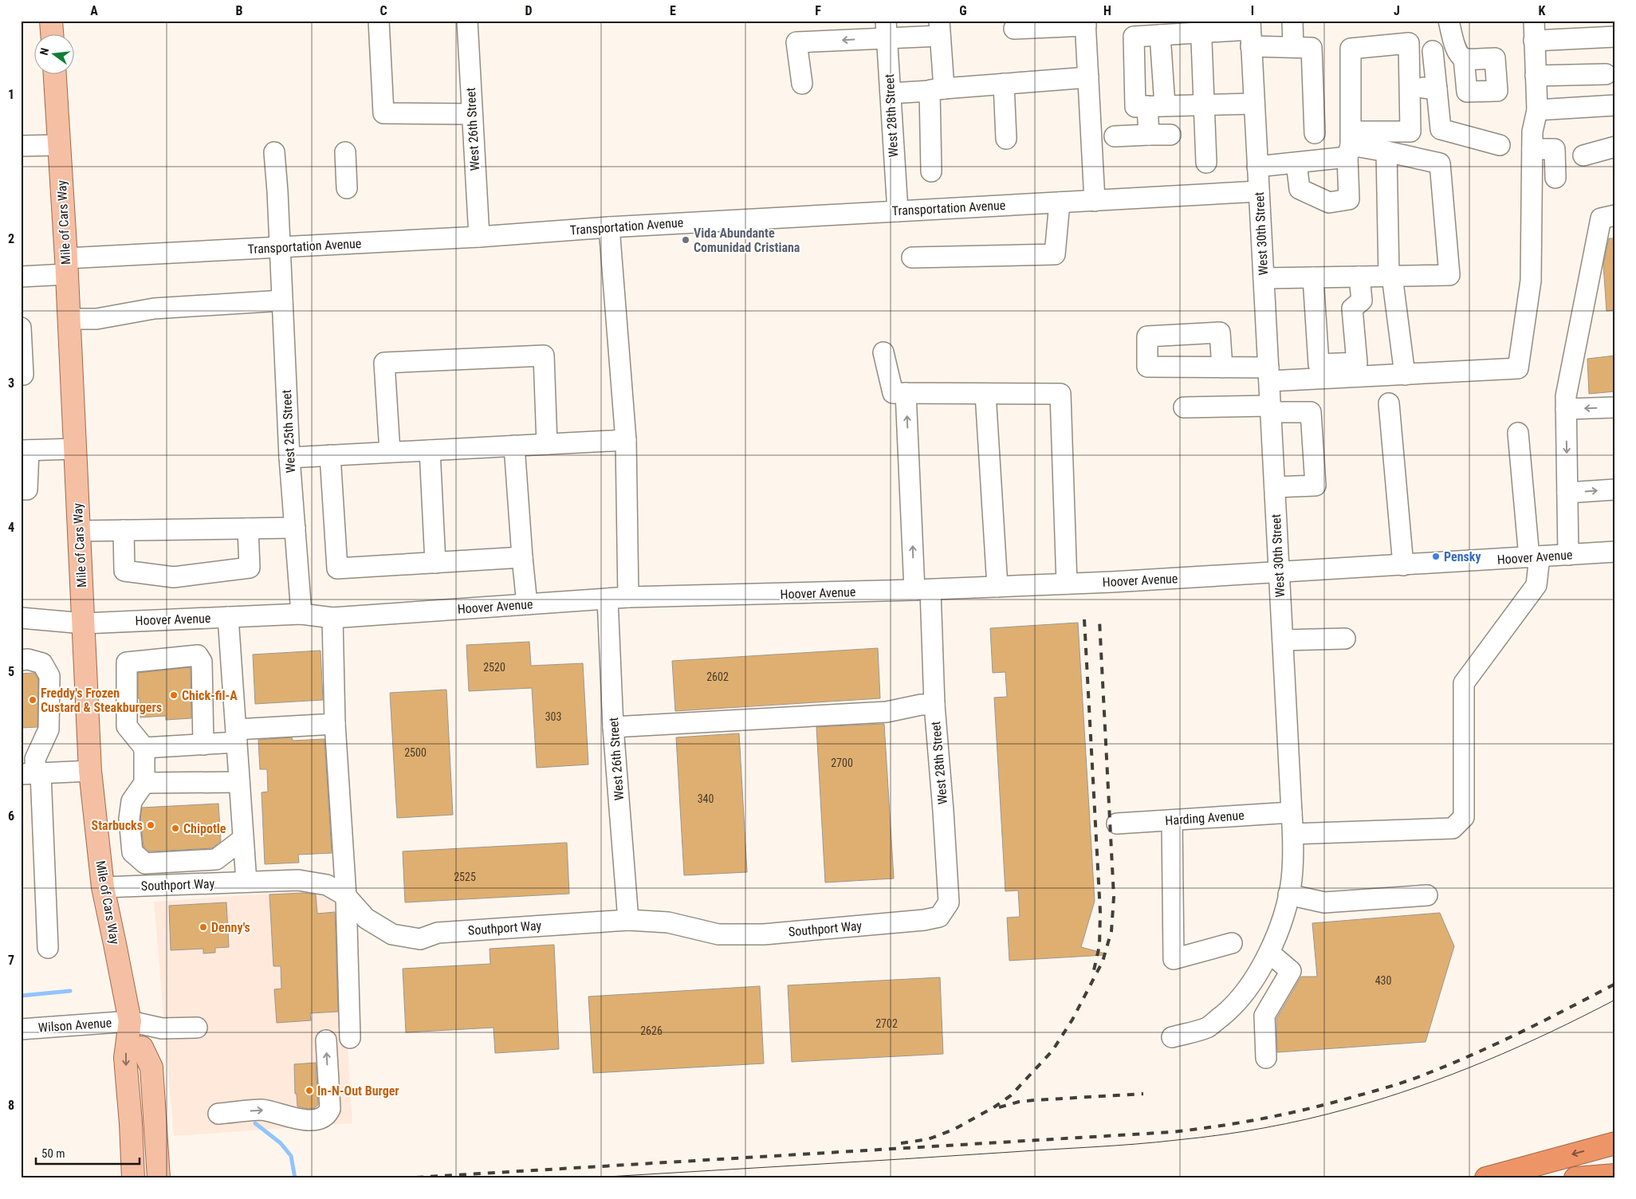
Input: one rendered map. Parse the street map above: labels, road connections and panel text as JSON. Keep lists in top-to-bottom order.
{
  "streets": {
    "main road": ["Mile of Cars Way"],
    "street": [
      "West 28th Street",
      "West 26th Street",
      "Transportation Avenue",
      "West 30th Street",
      "West 25th Street",
      "Hoover Avenue",
      "Harding Avenue",
      "Southport Way",
      "Wilson Avenue"
    ]
  },
  "crossings": [
    ["West 28th Street", "Transportation Avenue"],
    ["West 28th Street", "Hoover Avenue"],
    ["West 28th Street", "Southport Way"],
    ["West 26th Street", "Transportation Avenue"],
    ["West 26th Street", "Hoover Avenue"],
    ["West 26th Street", "Southport Way"],
    ["Transportation Avenue", "Mile of Cars Way"],
    ["Transportation Avenue", "West 30th Street"],
    ["Transportation Avenue", "West 25th Street"],
    ["Mile of Cars Way", "Hoover Avenue"],
    ["Mile of Cars Way", "Southport Way"],
    ["Mile of Cars Way", "Wilson Avenue"],
    ["West 30th Street", "Hoover Avenue"],
    ["West 30th Street", "Harding Avenue"],
    ["West 25th Street", "Hoover Avenue"]
  ],
  "places": [
    "Vida Abundante Comunidad Cristiana",
    "Pensky",
    "Chick-fil-A",
    "Freddy's Frozen Custard & Steakburgers",
    "Starbucks",
    "Chipotle",
    "Denny's",
    "In-N-Out Burger"
  ],
  "house_numbers": [
    "2520",
    "2602",
    "303",
    "2500",
    "2700",
    "340",
    "2525",
    "430",
    "2702",
    "2626"
  ],
  "scale_bar": "50 m",
  "north": "left",
  "grid": {
    "columns": [
      "A",
      "B",
      "C",
      "D",
      "E",
      "F",
      "G",
      "H",
      "I",
      "J",
      "K"
    ],
    "rows": [
      "1",
      "2",
      "3",
      "4",
      "5",
      "6",
      "7",
      "8"
    ]
  }
}
